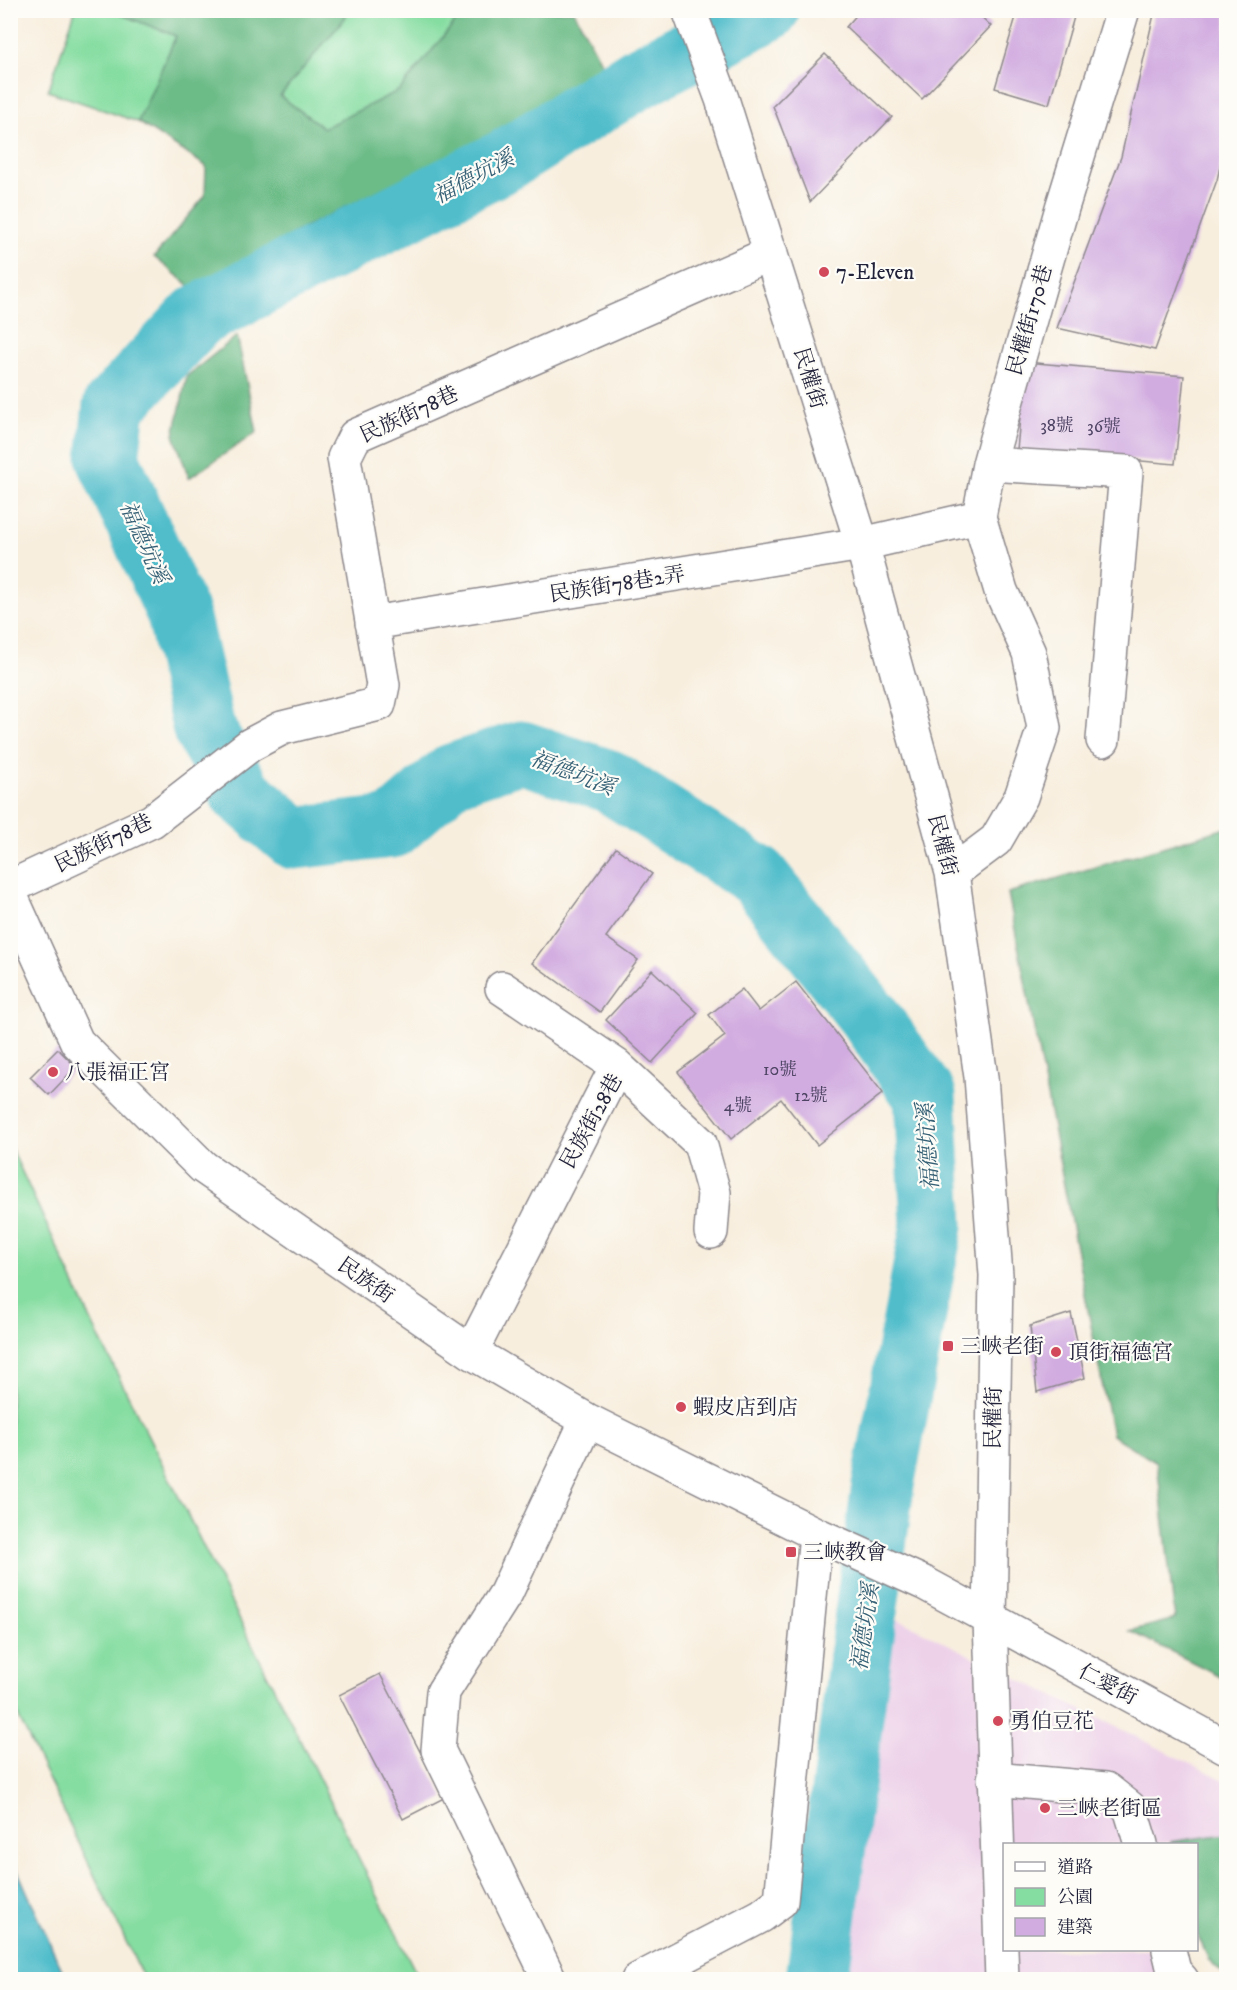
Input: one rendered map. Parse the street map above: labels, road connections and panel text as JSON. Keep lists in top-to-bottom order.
{
  "streets": {
    "street": [
      "民權街170巷",
      "民權街",
      "民族街78巷",
      "民族街78巷2弄",
      "民族街28巷",
      "民族街",
      "仁愛街"
    ]
  },
  "crossings": [
    ["民權街", "民族街78巷"],
    ["民權街", "民族街78巷2弄"],
    ["民權街", "仁愛街"],
    ["民族街78巷", "民族街78巷2弄"],
    ["民族街28巷", "民族街"],
    ["民族街", "仁愛街"]
  ],
  "water": ["福德坑溪"],
  "places": {
    "other": [
      "7-Eleven",
      "八張福正宮",
      "頂街福德宮",
      "蝦皮店到店",
      "勇伯豆花",
      "三峽老街區"
    ],
    "transit": ["三峽老街", "三峽教會"]
  },
  "house_numbers": [
    "38號",
    "36號",
    "10號",
    "12號",
    "4號"
  ],
  "legend": ["道路", "公園", "建築"]
}
